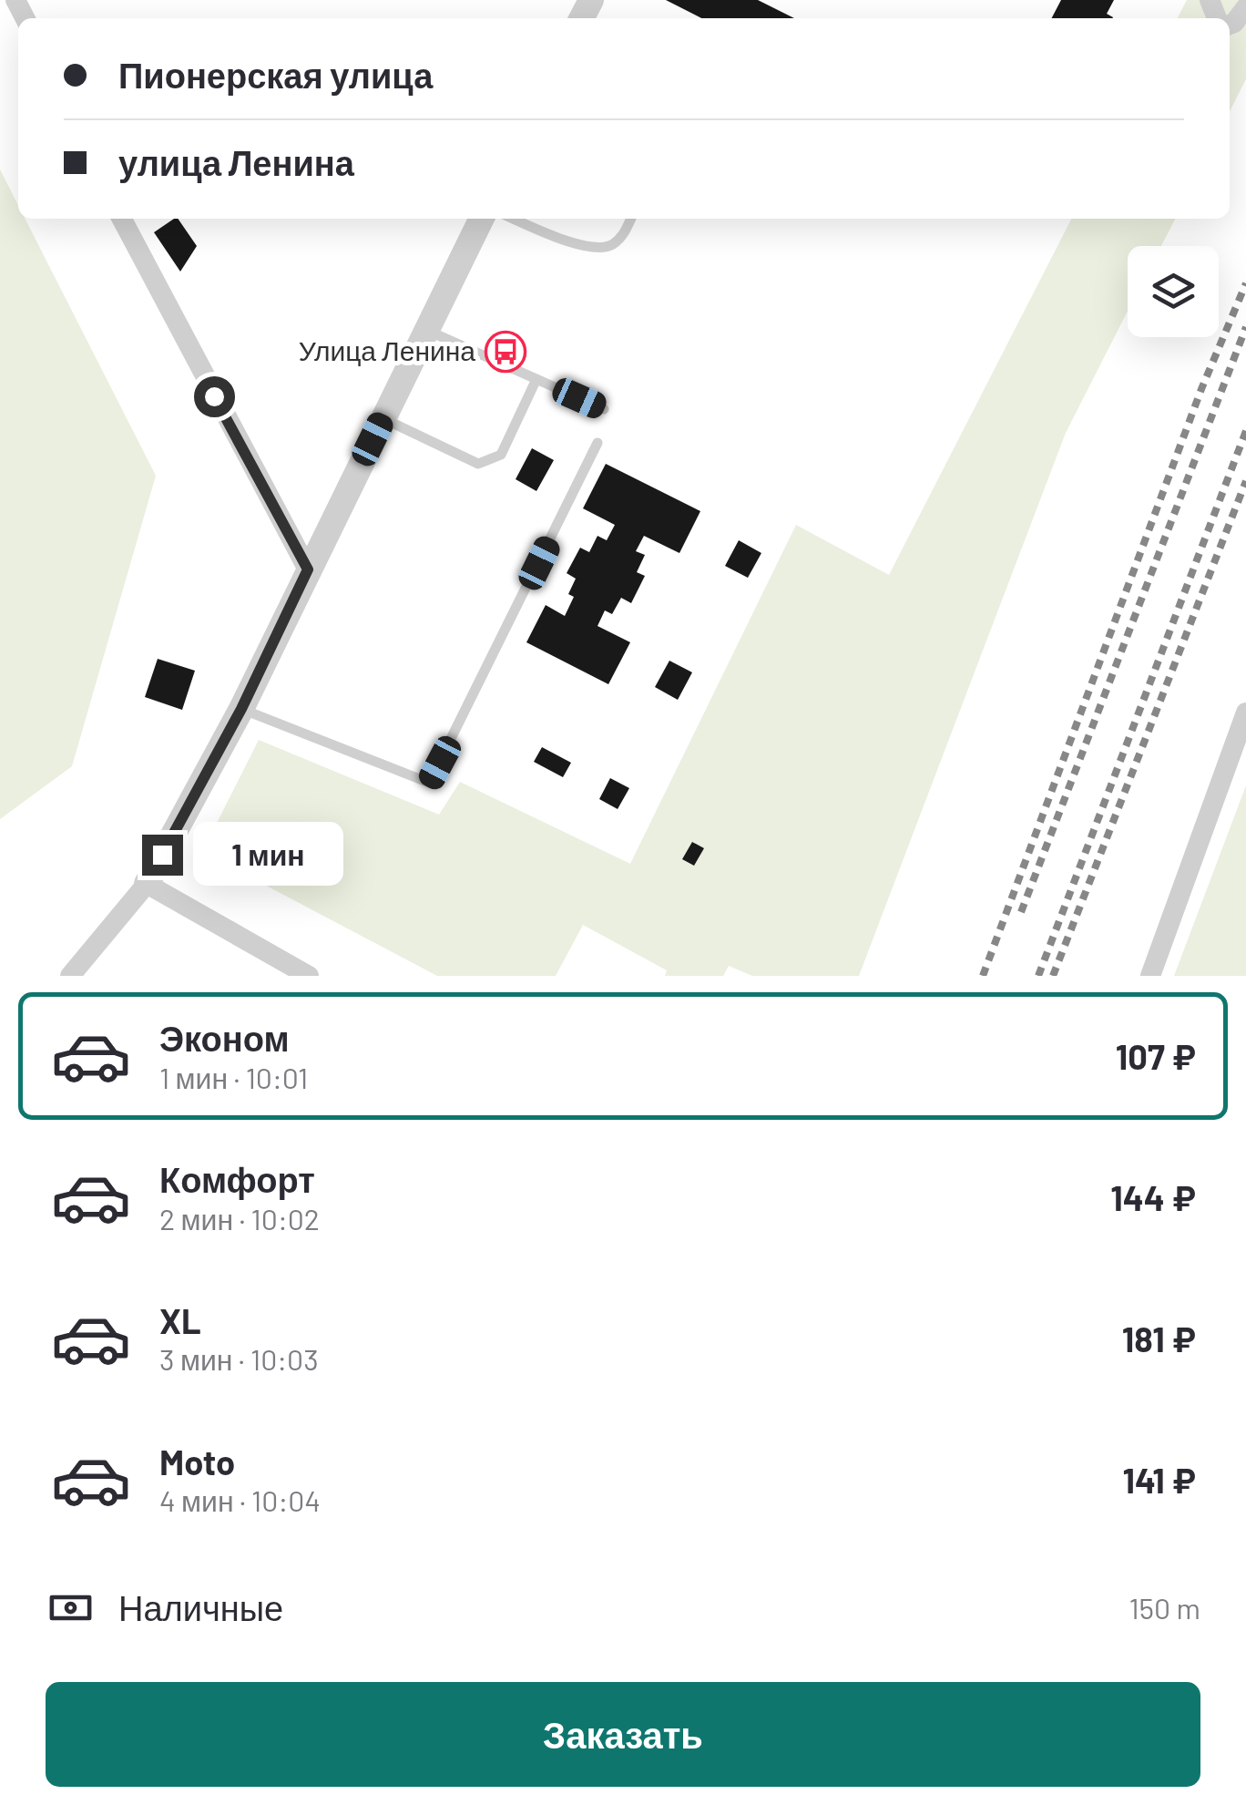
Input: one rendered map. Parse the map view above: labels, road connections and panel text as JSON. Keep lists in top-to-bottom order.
{
  "places": {
    "bus stop": ["Улица Ленина"]
  },
  "page": {
    "banner": ["Пионерская улица", "улица Ленина"],
    "bubble": "1 мин",
    "list": [
      {
        "name": "Эконом",
        "note": "1 мин · 10:01",
        "value": "107 ₽"
      },
      {
        "name": "Комфорт",
        "note": "2 мин · 10:02",
        "value": "144 ₽"
      },
      {
        "name": "XL",
        "note": "3 мин · 10:03",
        "value": "181 ₽"
      },
      {
        "name": "Moto",
        "note": "4 мин · 10:04",
        "value": "141 ₽"
      }
    ],
    "pay": ["Наличные", "150 m"],
    "buttons": "Заказать"
  }
}
